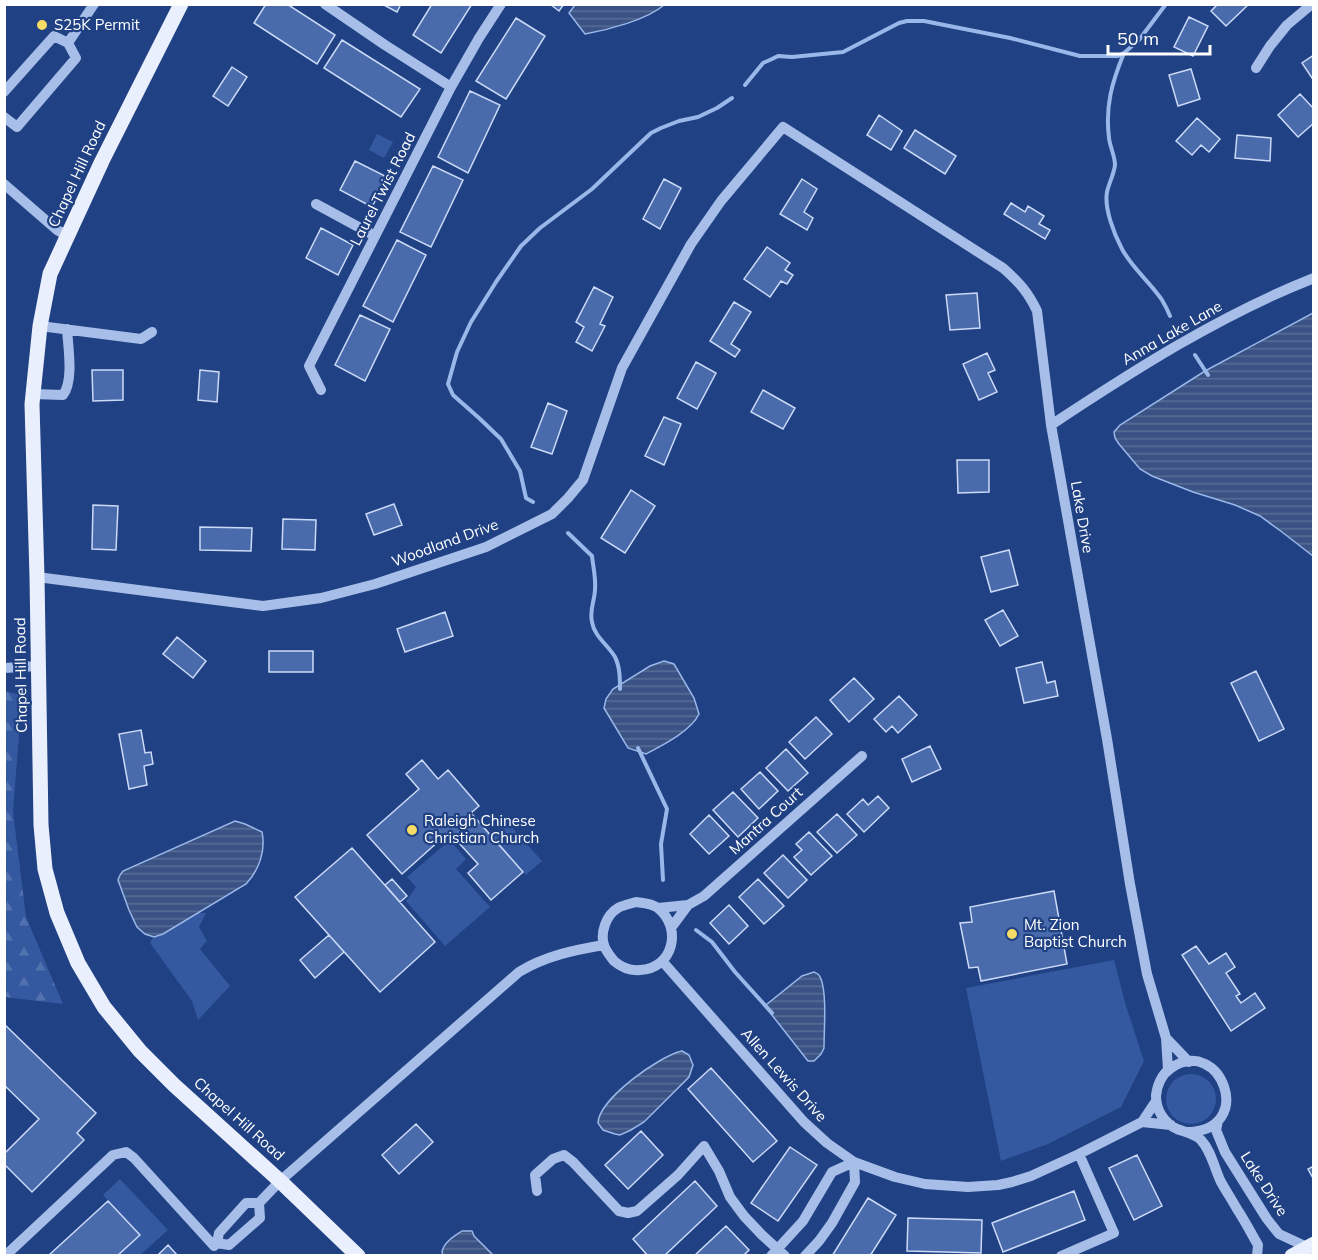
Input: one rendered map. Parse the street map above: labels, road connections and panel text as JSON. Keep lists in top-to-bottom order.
{
  "streets": {
    "main road": ["Chapel Hill Road"],
    "street": [
      "Laurel Twist Road",
      "Anna Lake Lane",
      "Lake Drive",
      "Woodland Drive",
      "Mantra Court",
      "Allen Lewis Drive"
    ]
  },
  "crossings": [
    ["Chapel Hill Road", "Woodland Drive"],
    ["Anna Lake Lane", "Lake Drive"],
    ["Lake Drive", "Woodland Drive"],
    ["Lake Drive", "Allen Lewis Drive"],
    ["Mantra Court", "Allen Lewis Drive"]
  ],
  "places": ["S25K Permit", "Raleigh Chinese Christian Church", "Mt. Zion Baptist Church"],
  "scale_bar": "50 m"
}
